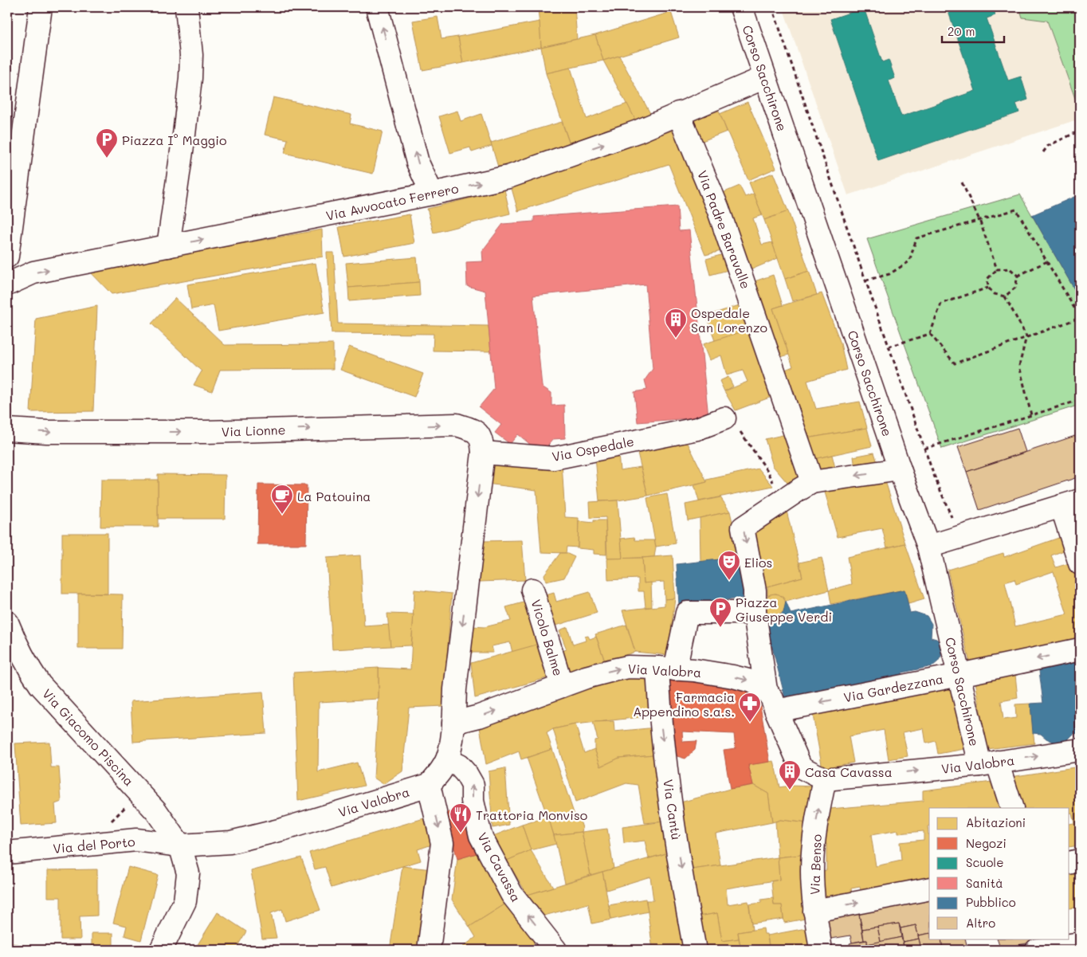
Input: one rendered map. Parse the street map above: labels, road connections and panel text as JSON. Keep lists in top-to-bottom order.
{
  "streets": {
    "street": [
      "Corso Sacchirone",
      "Via Avvocato Ferrero",
      "Via Padre Baravalle",
      "Via Lionne",
      "Via Ospedale",
      "Vicolo Balme",
      "Via Valobra",
      "Via Gardezzana",
      "Via Giacomo Piscina",
      "Via Cantù",
      "Via del Porto",
      "Via Benso",
      "Via Cavassa"
    ]
  },
  "crossings": [
    ["Corso Sacchirone", "Via Avvocato Ferrero"],
    ["Corso Sacchirone", "Via Valobra"],
    ["Corso Sacchirone", "Via Gardezzana"],
    ["Via Avvocato Ferrero", "Via Padre Baravalle"],
    ["Via Lionne", "Via Ospedale"],
    ["Vicolo Balme", "Via Valobra"],
    ["Via Valobra", "Via Giacomo Piscina"],
    ["Via Valobra", "Via Cantù"],
    ["Via Valobra", "Via del Porto"],
    ["Via Valobra", "Via Benso"],
    ["Via Giacomo Piscina", "Via del Porto"]
  ],
  "one_way": [
    "Via Avvocato Ferrero",
    "Via Lionne",
    "Via Valobra",
    "Via Cantù",
    "Via Benso",
    "Via Cavassa"
  ],
  "places": {
    "parking": ["Piazza I° Maggio", "Piazza Giuseppe Verdi"],
    "building": ["Ospedale San Lorenzo", "Casa Cavassa"],
    "cafe": ["La Patouina"],
    "theatre": ["Elios"],
    "pharmacy": ["Farmacia Appendino s.a.s."],
    "restaurant": ["Trattoria Monviso"]
  },
  "legend": [
    "Abitazioni",
    "Negozi",
    "Scuole",
    "Sanità",
    "Pubblico",
    "Altro"
  ],
  "scale_bar": "20 m"
}
